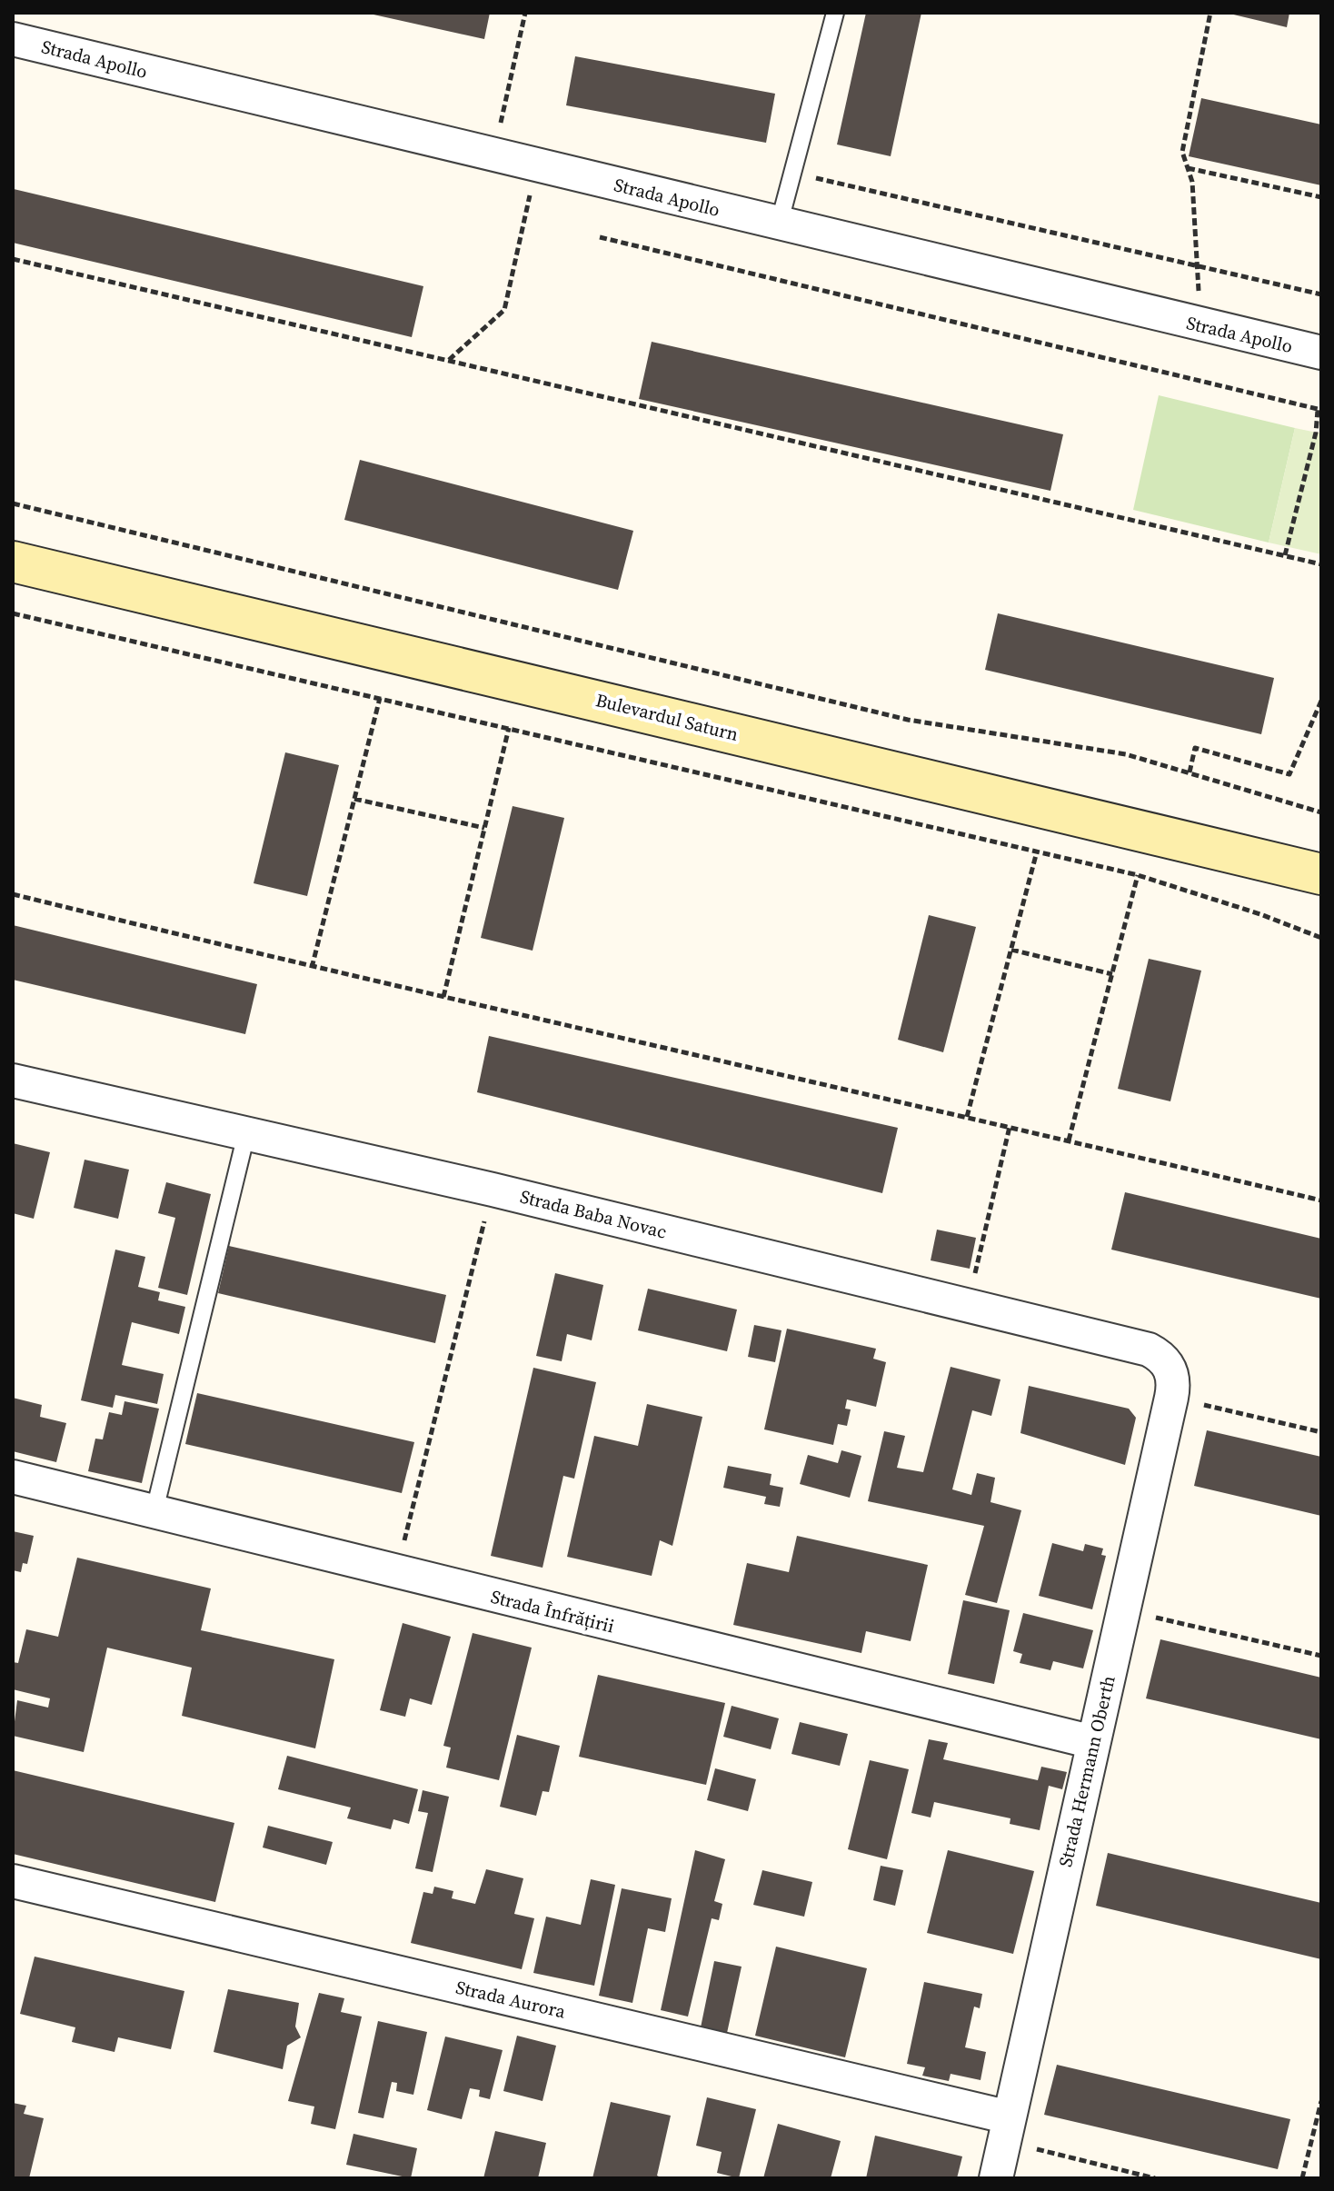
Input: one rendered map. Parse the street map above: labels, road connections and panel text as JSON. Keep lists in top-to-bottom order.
{
  "streets": {
    "main road": ["Bulevardul Saturn"],
    "street": [
      "Strada Apollo",
      "Strada Baba Novac",
      "Strada Înfrățirii",
      "Strada Hermann Oberth",
      "Strada Aurora"
    ]
  },
  "crossings": [
    ["Strada Baba Novac", "Strada Hermann Oberth"],
    ["Strada Înfrățirii", "Strada Hermann Oberth"],
    ["Strada Hermann Oberth", "Strada Aurora"]
  ]
}
